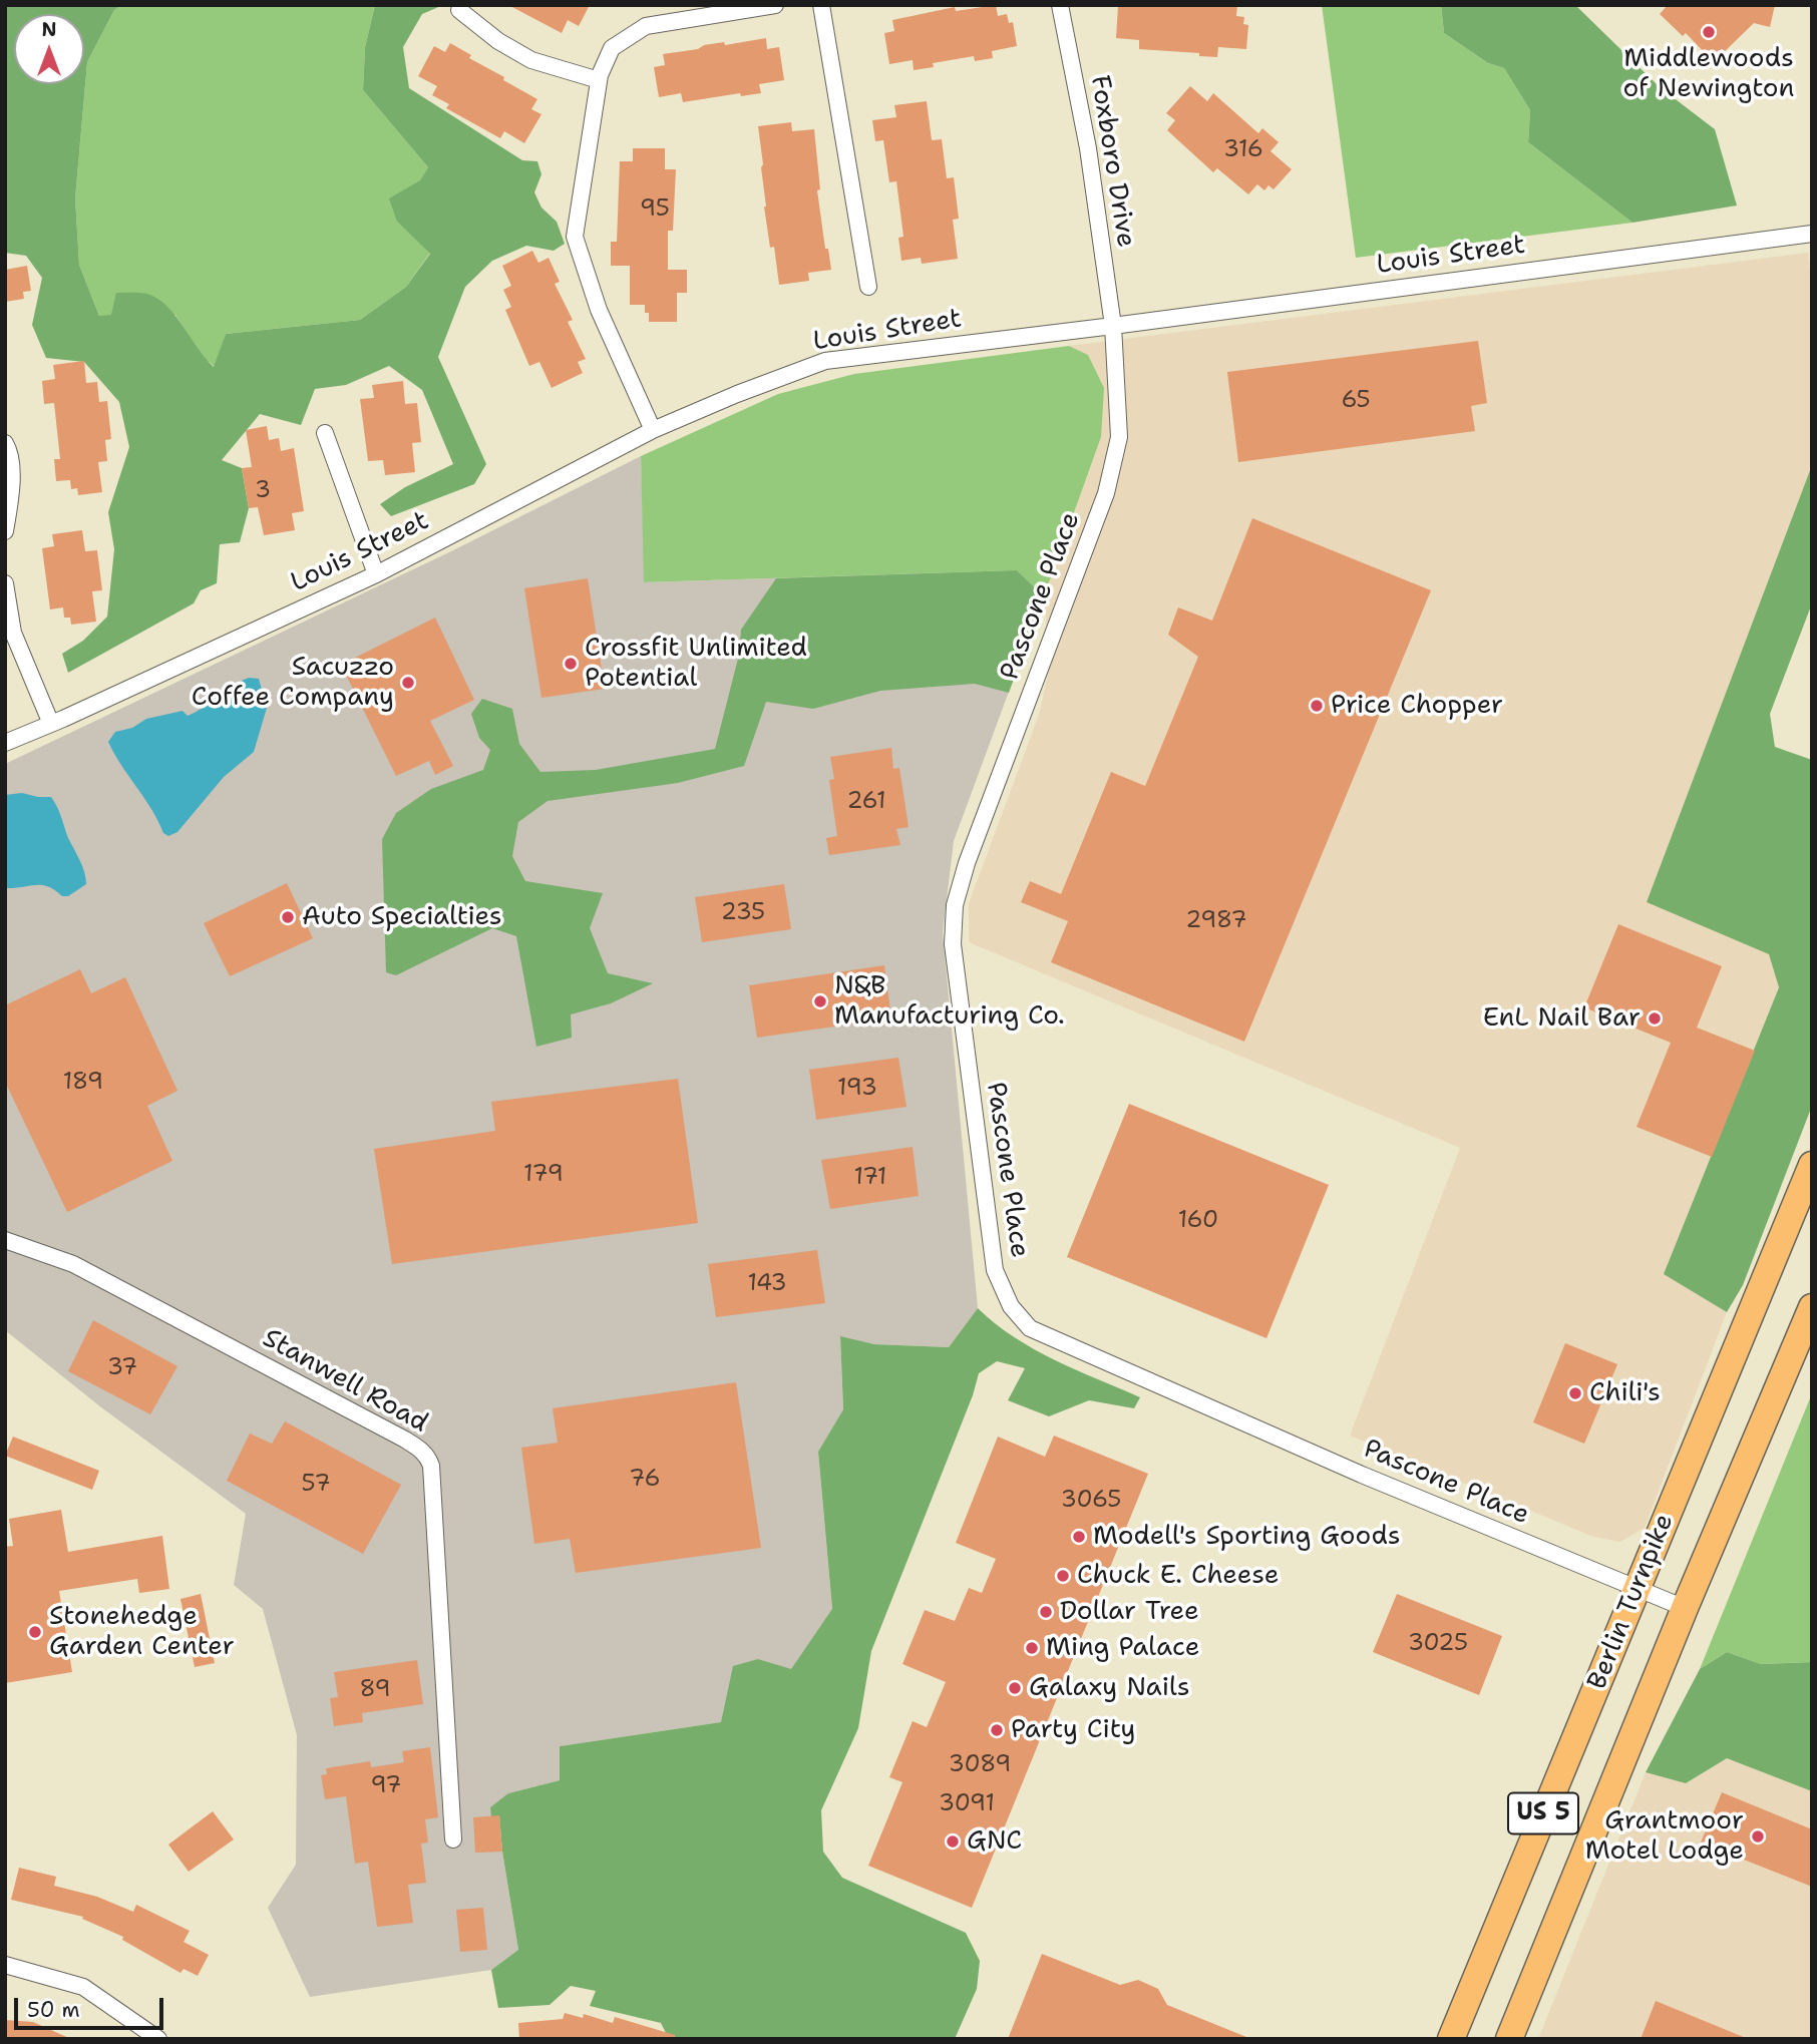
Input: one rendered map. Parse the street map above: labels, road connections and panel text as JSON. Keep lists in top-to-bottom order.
{
  "streets": {
    "highway": ["Berlin Turnpike", "US 5"],
    "street": [
      "Foxboro Drive",
      "Louis Street",
      "Pascone Place",
      "Stanwell Road"
    ]
  },
  "crossings": [
    ["Foxboro Drive", "Louis Street"],
    ["Foxboro Drive", "Pascone Place"],
    ["Louis Street", "Pascone Place"],
    ["Pascone Place", "Berlin Turnpike"]
  ],
  "places": [
    "Middlewoods of Newington",
    "Crossfit Unlimited Potential",
    "Sacuzzo Coffee Company",
    "Price Chopper",
    "Auto Specialties",
    "N&B Manufacturing Co.",
    "EnL Nail Bar",
    "Chili's",
    "Modell's Sporting Goods",
    "Chuck E. Cheese",
    "Dollar Tree",
    "Stonehedge Garden Center",
    "Ming Palace",
    "Galaxy Nails",
    "Party City",
    "Grantmoor Motel Lodge",
    "GNC"
  ],
  "house_numbers": [
    "316",
    "95",
    "65",
    "3",
    "261",
    "235",
    "2987",
    "189",
    "193",
    "179",
    "171",
    "160",
    "143",
    "37",
    "76",
    "57",
    "3065",
    "3025",
    "89",
    "3089",
    "97",
    "3091"
  ],
  "scale_bar": "50 m",
  "north": "top"
}
